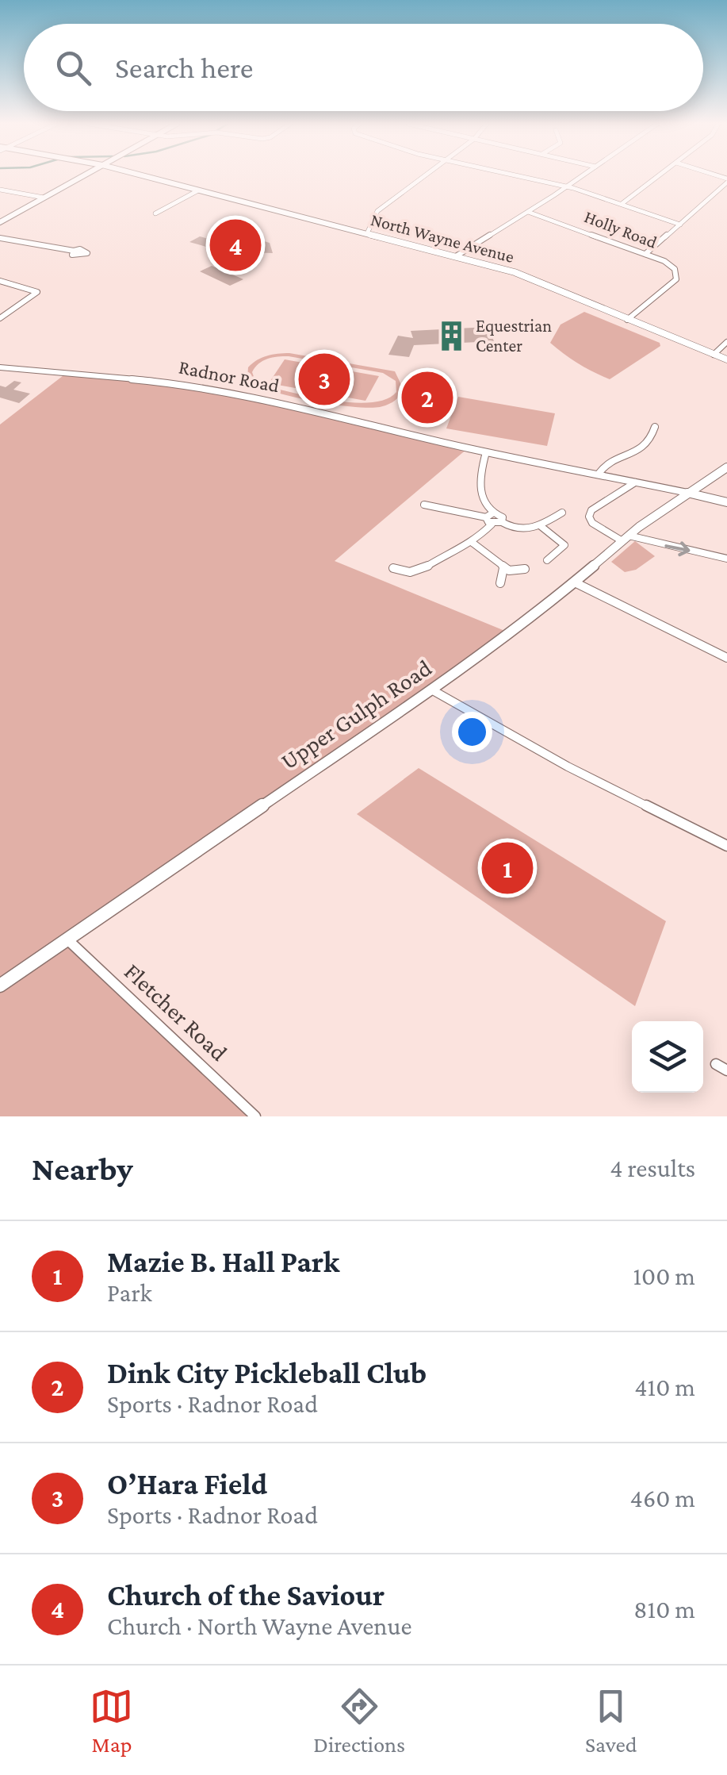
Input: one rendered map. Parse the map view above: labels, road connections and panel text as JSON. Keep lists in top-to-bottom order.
{
  "streets": {
    "street": [
      "Holly Road",
      "North Wayne Avenue",
      "Radnor Road",
      "Upper Gulph Road",
      "Fletcher Road"
    ]
  },
  "crossings": [
    ["Holly Road", "North Wayne Avenue"],
    ["Radnor Road", "Upper Gulph Road"],
    ["Upper Gulph Road", "Fletcher Road"]
  ],
  "places": {
    "building": ["Equestrian Center"]
  },
  "page": {
    "search": "Search here",
    "pins": [
      "4",
      "3",
      "2",
      "1"
    ],
    "heading": ["Nearby", "4 results"],
    "list": [
      {
        "mark": "1",
        "name": "Mazie B. Hall Park",
        "note": "Park",
        "value": "100 m"
      },
      {
        "mark": "2",
        "name": "Dink City Pickleball Club",
        "note": "Sports · Radnor Road",
        "value": "410 m"
      },
      {
        "mark": "3",
        "name": "O’Hara Field",
        "note": "Sports · Radnor Road",
        "value": "460 m"
      },
      {
        "mark": "4",
        "name": "Church of the Saviour",
        "note": "Church · North Wayne Avenue",
        "value": "810 m"
      }
    ],
    "nav": ["Map", "Directions", "Saved"]
  }
}
